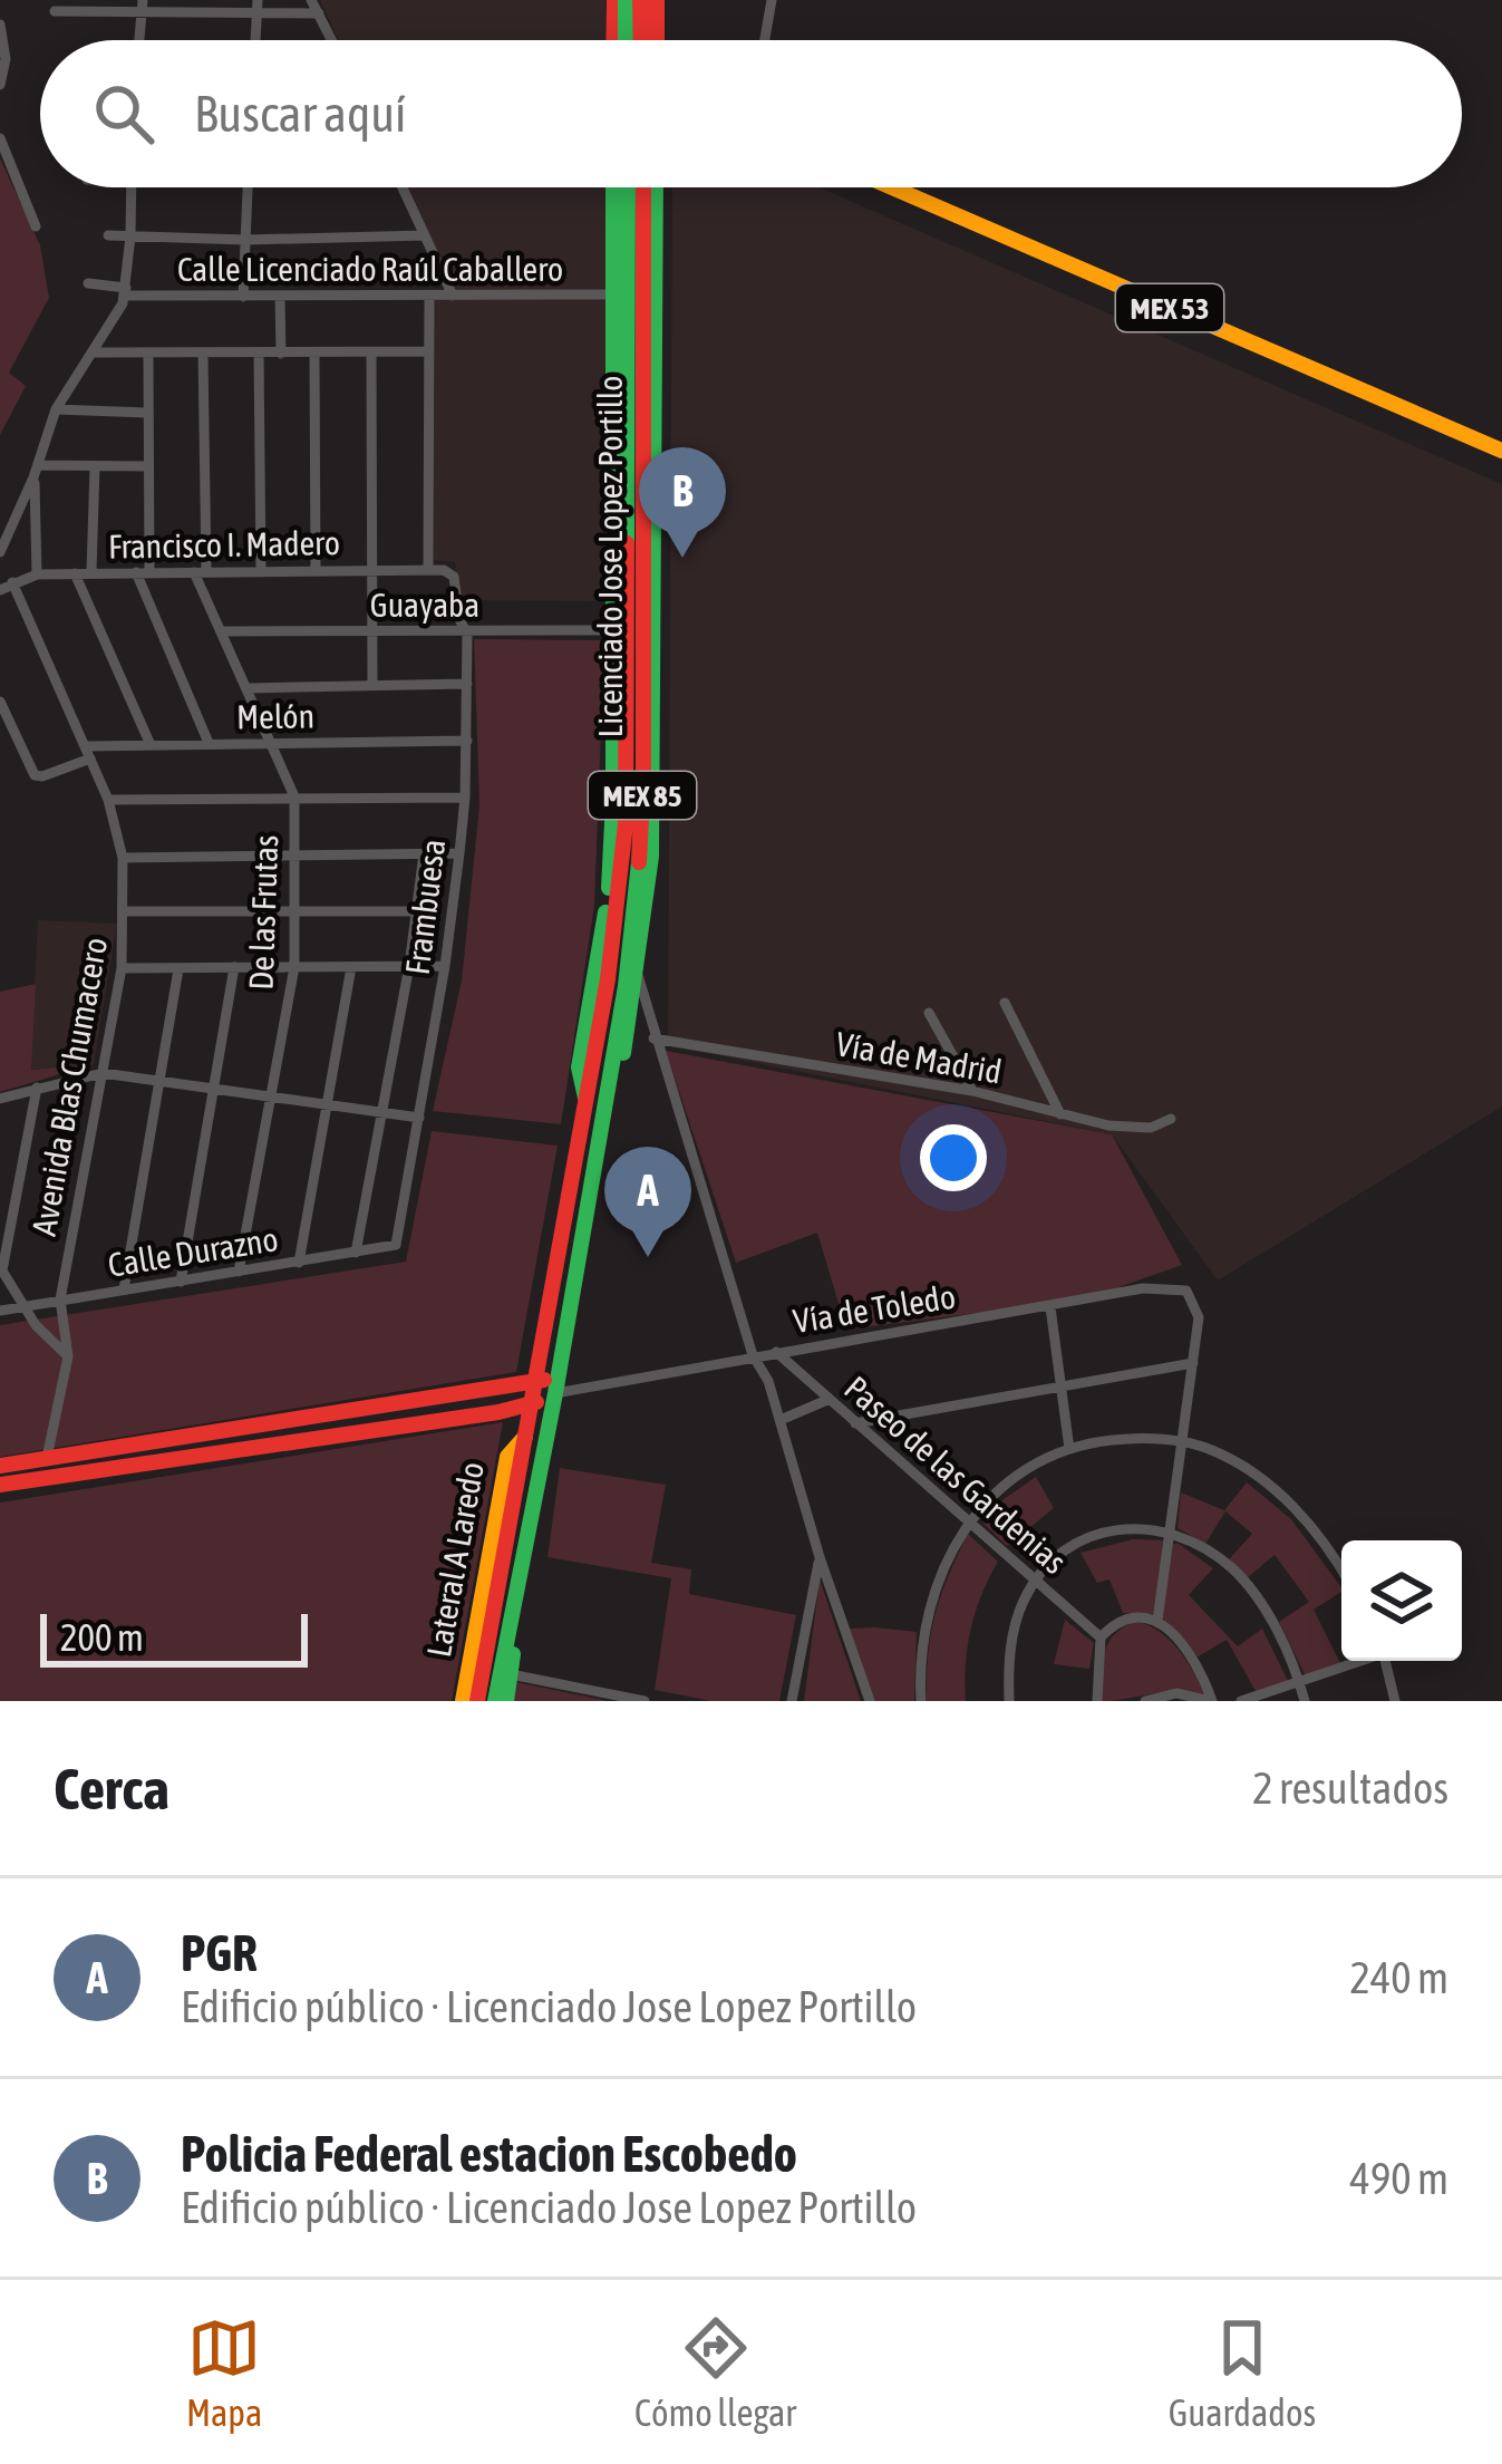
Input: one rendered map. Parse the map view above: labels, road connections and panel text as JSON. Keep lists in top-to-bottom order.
{
  "streets": {
    "main road": [
      "MEX 53",
      "Licenciado Jose Lopez Portillo",
      "MEX 85",
      "Lateral A Laredo"
    ],
    "street": [
      "Calle Licenciado Raúl Caballero",
      "Francisco I. Madero",
      "Guayaba",
      "Melón",
      "Frambuesa",
      "De las Frutas",
      "Vía de Madrid",
      "Avenida Blas Chumacero",
      "Calle Durazno",
      "Vía de Toledo",
      "Paseo de las Gardenias"
    ]
  },
  "crossings": [
    ["Calle Licenciado Raúl Caballero", "Licenciado Jose Lopez Portillo"],
    ["Francisco I. Madero", "Frambuesa"],
    ["Francisco I. Madero", "De las Frutas"],
    ["Francisco I. Madero", "Avenida Blas Chumacero"],
    ["Licenciado Jose Lopez Portillo", "Guayaba"],
    ["Licenciado Jose Lopez Portillo", "Vía de Toledo"],
    ["Licenciado Jose Lopez Portillo", "Lateral A Laredo"],
    ["Guayaba", "Frambuesa"],
    ["Guayaba", "De las Frutas"],
    ["Melón", "Frambuesa"],
    ["Melón", "De las Frutas"],
    ["Melón", "Avenida Blas Chumacero"],
    ["Frambuesa", "Calle Durazno"],
    ["De las Frutas", "Calle Durazno"],
    ["Avenida Blas Chumacero", "Calle Durazno"],
    ["Vía de Toledo", "Paseo de las Gardenias"]
  ],
  "scale_bar": "200 m",
  "page": {
    "search": "Buscar aquí",
    "pins": ["B", "A"],
    "scale": "200 m",
    "heading": ["Cerca", "2 resultados"],
    "list": [
      {
        "mark": "A",
        "name": "PGR",
        "note": "Edificio público · Licenciado Jose Lopez Portillo",
        "value": "240 m"
      },
      {
        "mark": "B",
        "name": "Policia Federal estacion Escobedo",
        "note": "Edificio público · Licenciado Jose Lopez Portillo",
        "value": "490 m"
      }
    ],
    "nav": ["Mapa", "Cómo llegar", "Guardados"]
  }
}
